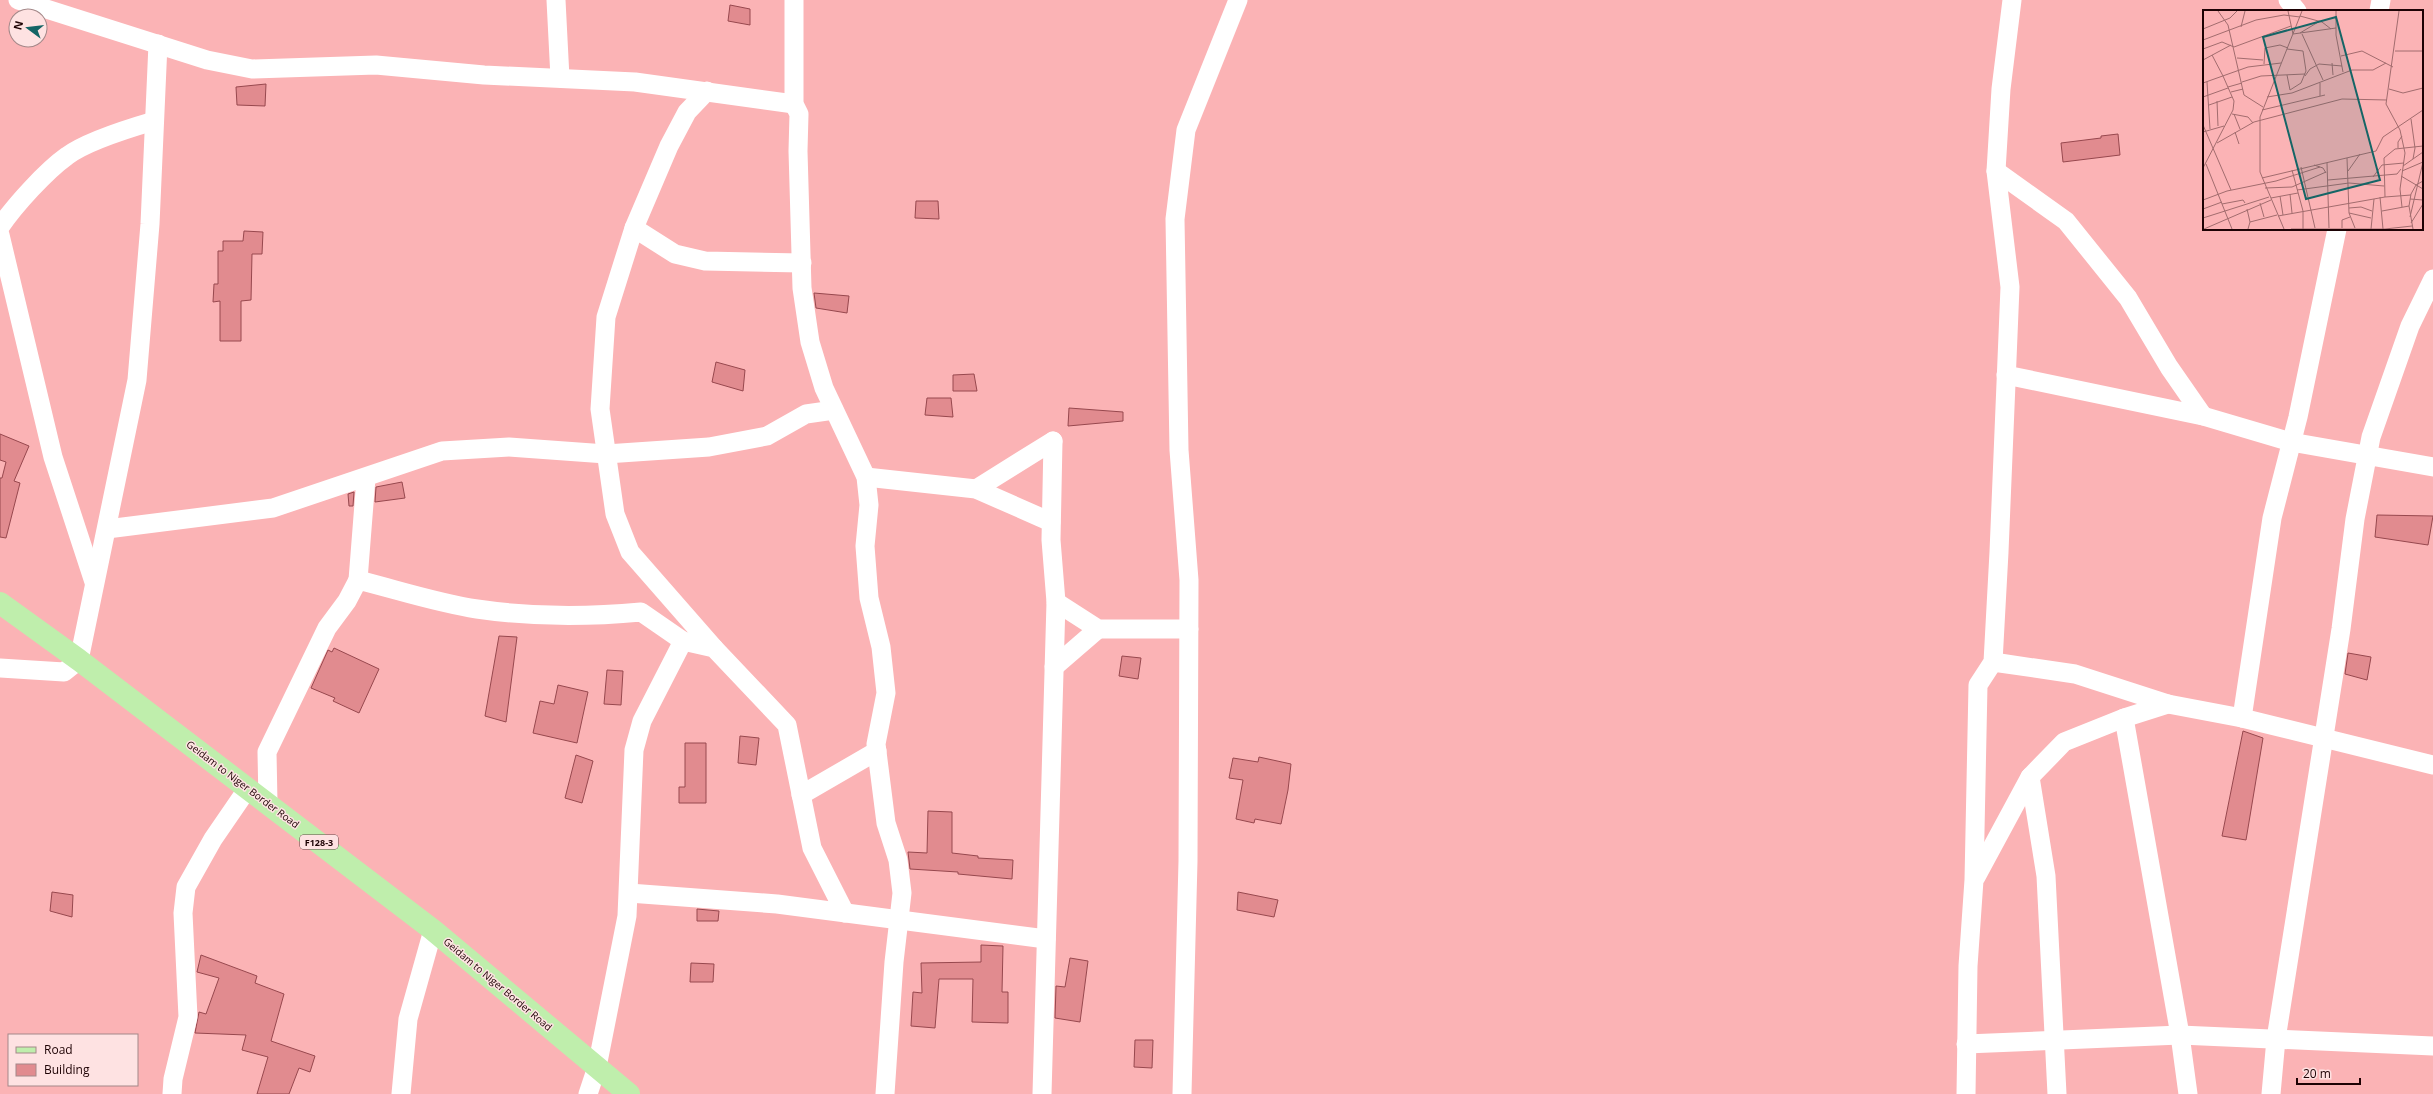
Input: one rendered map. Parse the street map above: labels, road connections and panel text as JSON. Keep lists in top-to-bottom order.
{
  "streets": {
    "main road": ["Geidam to Niger Border Road", "F128-3"]
  },
  "legend": ["Road", "Building"],
  "scale_bar": "20 m",
  "north": "left"
}
